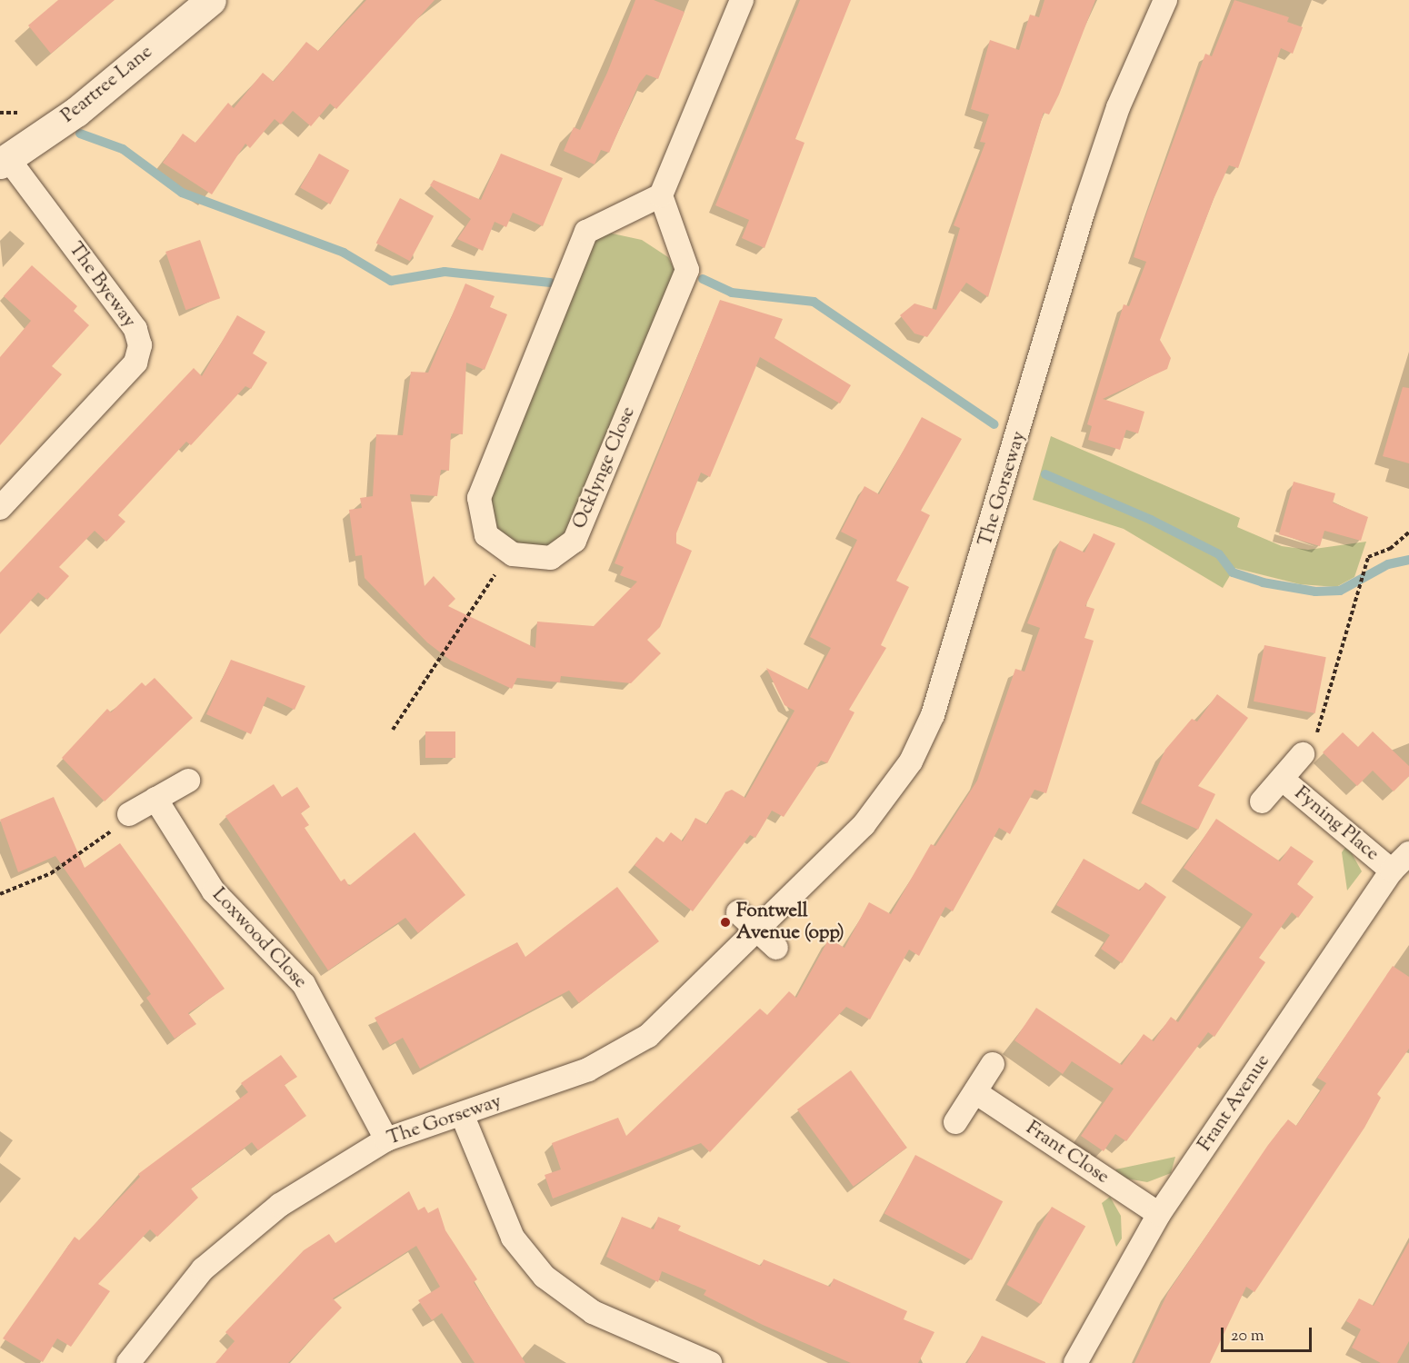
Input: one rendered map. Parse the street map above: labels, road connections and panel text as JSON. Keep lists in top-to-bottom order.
{
  "streets": {
    "street": [
      "Peartree Lane",
      "The Byeway",
      "Ocklynge Close",
      "The Gorseway",
      "Fyning Place",
      "Loxwood Close",
      "Frant Avenue",
      "Frant Close"
    ]
  },
  "crossings": [
    ["Peartree Lane", "The Byeway"],
    ["The Gorseway", "Loxwood Close"],
    ["Fyning Place", "Frant Avenue"],
    ["Frant Avenue", "Frant Close"]
  ],
  "places": ["Fontwell Avenue (opp)"],
  "scale_bar": "20 m"
}
